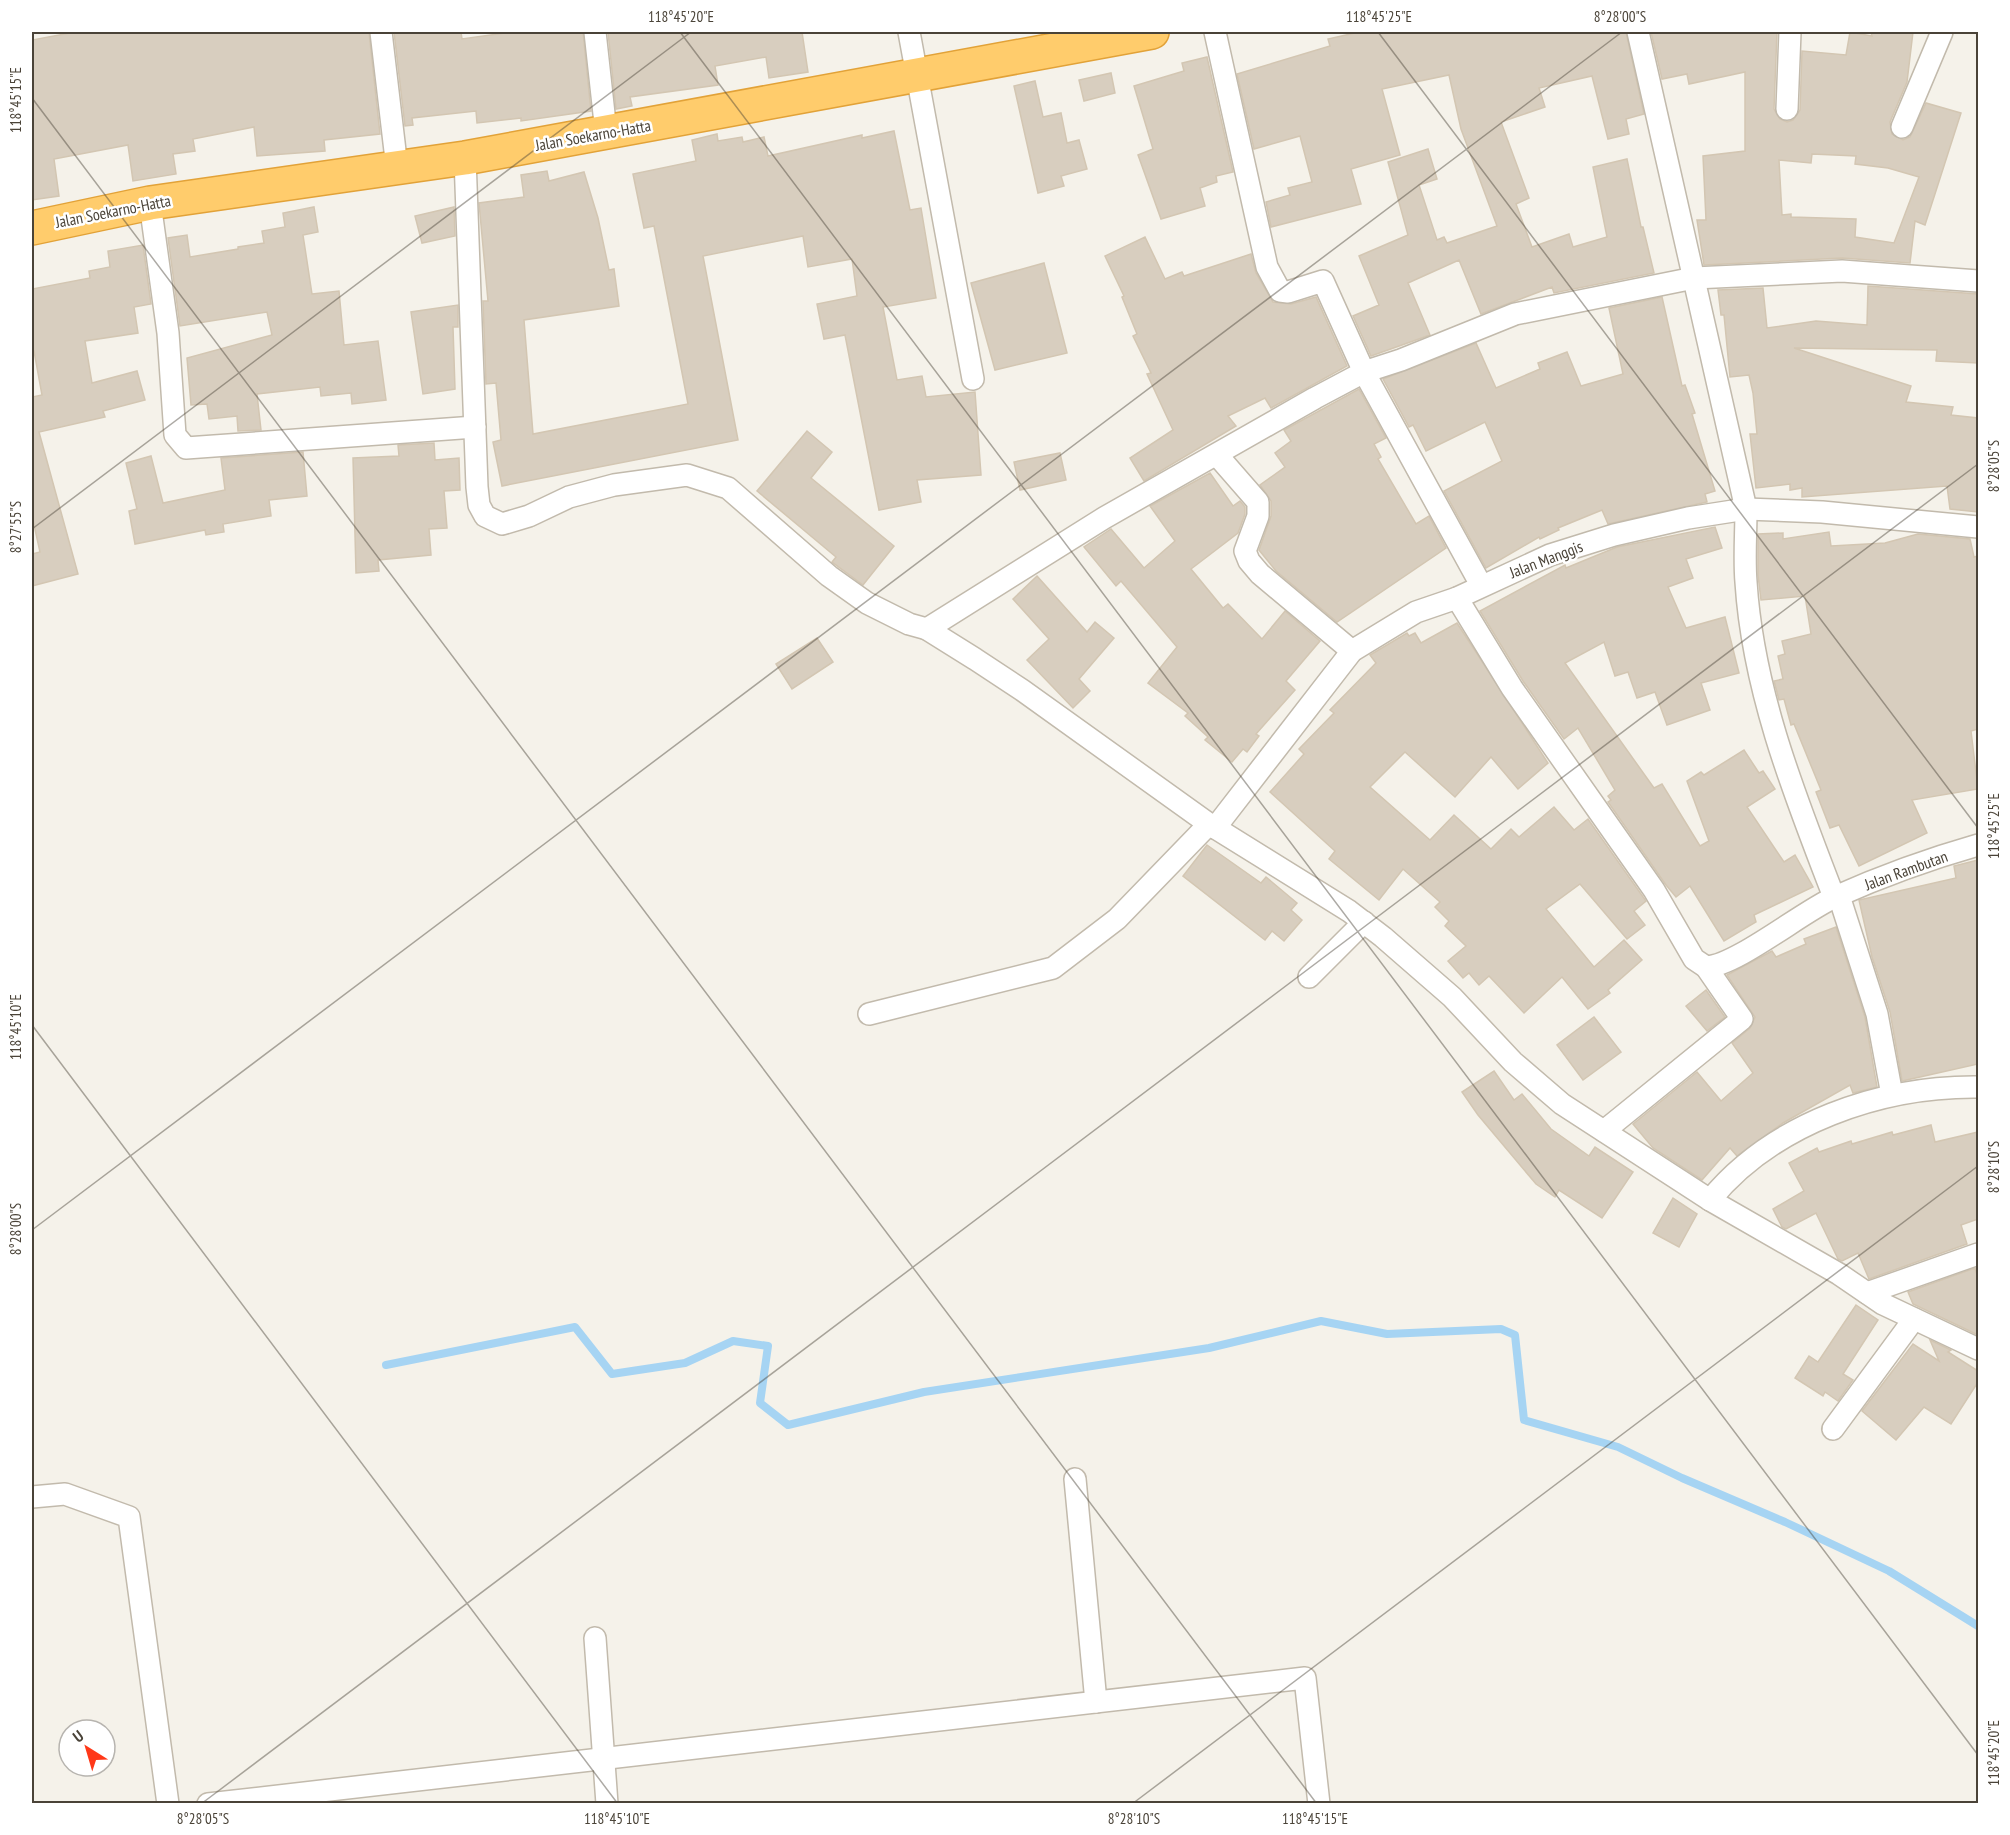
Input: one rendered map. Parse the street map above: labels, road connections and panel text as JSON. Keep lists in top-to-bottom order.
{
  "streets": {
    "highway": ["Jalan Soekarno-Hatta"],
    "street": ["Jalan Manggis", "Jalan Rambutan"]
  },
  "north": "top left",
  "coordinates": [
    "118°45'20\"E",
    "118°45'25\"E",
    "8°28'00\"S",
    "118°45'15\"E",
    "8°28'05\"S",
    "8°27'55\"S",
    "118°45'10\"E",
    "8°28'10\"S"
  ]
}
